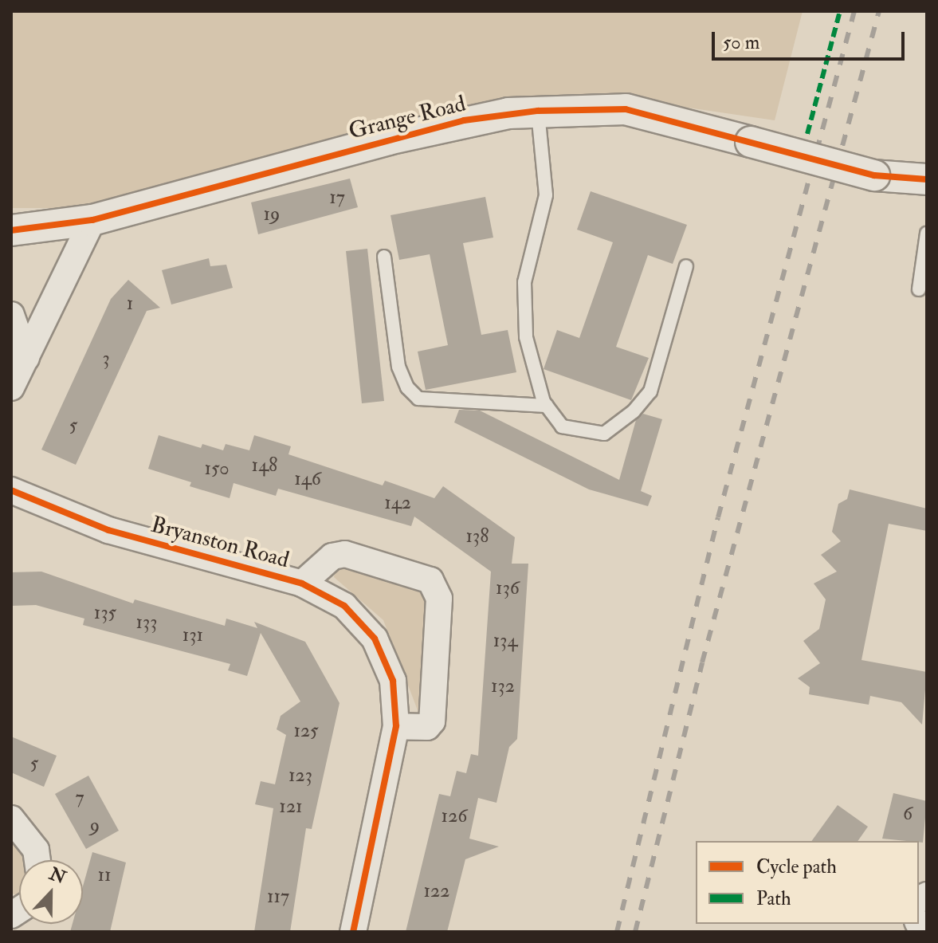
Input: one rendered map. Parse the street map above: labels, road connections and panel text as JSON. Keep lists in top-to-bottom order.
{
  "streets": {
    "street": ["Grange Road", "Bryanston Road"]
  },
  "house_numbers": [
    "17",
    "19",
    "1",
    "3",
    "5",
    "148",
    "150",
    "146",
    "142",
    "138",
    "136",
    "135",
    "133",
    "131",
    "134",
    "132",
    "125",
    "5",
    "123",
    "7",
    "121",
    "6",
    "126",
    "9",
    "11",
    "122",
    "117"
  ],
  "legend": ["Cycle path", "Path"],
  "scale_bar": "50 m",
  "north": "top"
}
